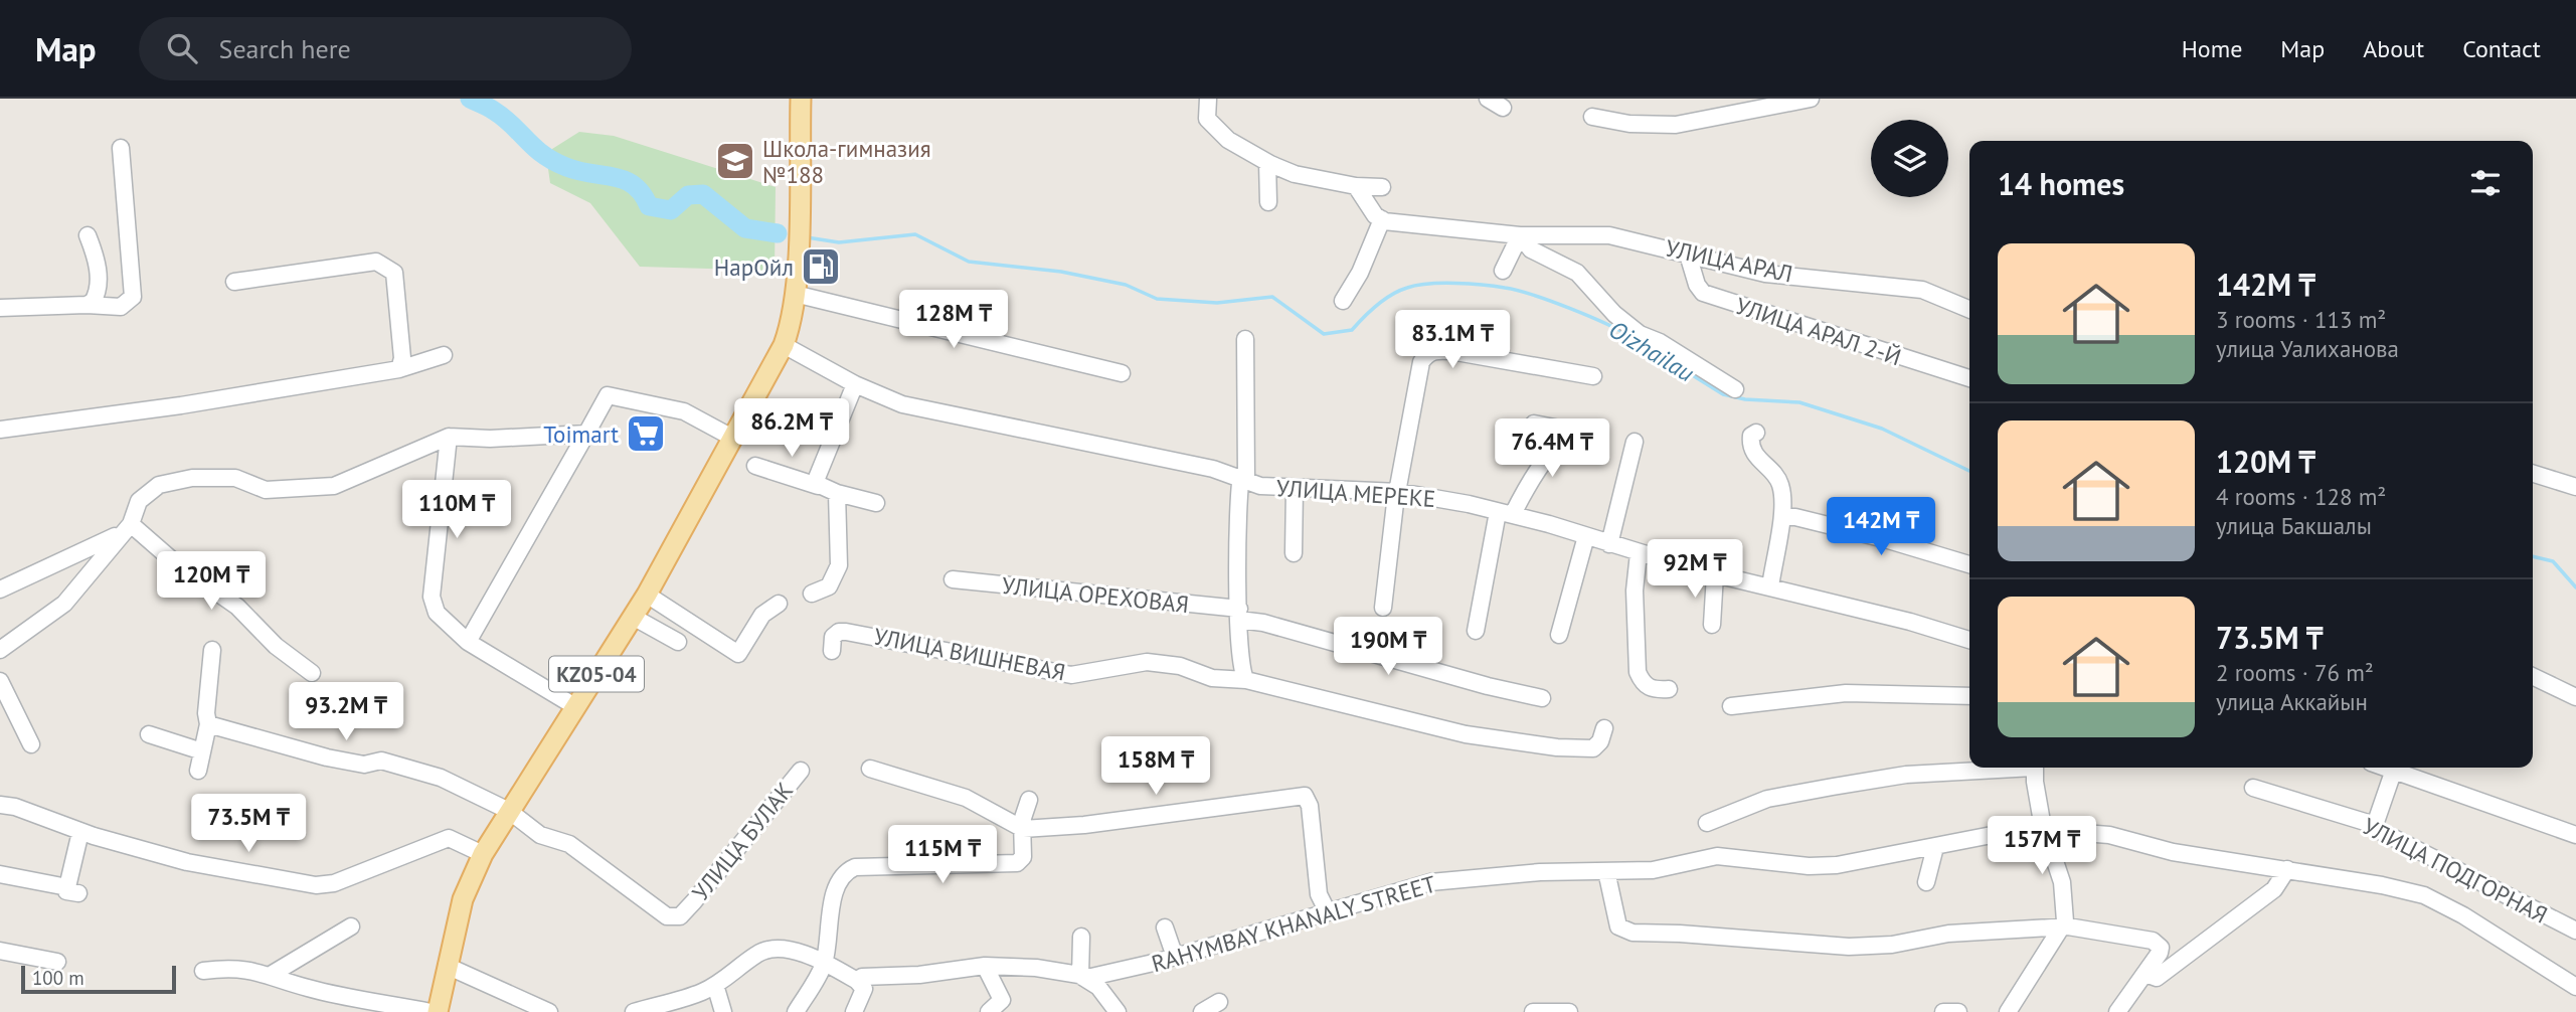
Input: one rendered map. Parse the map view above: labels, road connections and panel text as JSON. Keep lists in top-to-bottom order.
{
  "streets": {
    "main road": ["KZ05-04"],
    "street": [
      "УЛИЦА АРАЛ",
      "УЛИЦА АРАЛ 2-Й",
      "УЛИЦА МЕРЕКЕ",
      "УЛИЦА ОРЕХОВАЯ",
      "УЛИЦА ВИШНЕВАЯ",
      "УЛИЦА БУЛАК",
      "УЛИЦА ПОДГОРНАЯ",
      "RAHYMBAY KHANALY STREET"
    ]
  },
  "crossings": [
    ["УЛИЦА АРАЛ", "УЛИЦА АРАЛ 2-Й"],
    ["УЛИЦА МЕРЕКЕ", "KZ05-04"],
    ["KZ05-04", "УЛИЦА БУЛАК"]
  ],
  "water": ["Oizhailau"],
  "places": {
    "school or university": ["Школа-гимназия №188"],
    "fuel station": ["НарОйл"],
    "supermarket": ["Toimart"]
  },
  "scale_bar": "100 m",
  "page": {
    "header": "Map",
    "search": "Search here",
    "nav": [
      "Home",
      "Map",
      "About",
      "Contact"
    ],
    "heading": "14 homes",
    "list": [
      {
        "name": "142M ₸",
        "note": "3 rooms · 113 m² · улица Уалиханова"
      },
      {
        "name": "120M ₸",
        "note": "4 rooms · 128 m² · улица Бакшалы"
      },
      {
        "name": "73.5M ₸",
        "note": "2 rooms · 76 m² · улица Аккайын"
      }
    ],
    "price": [
      "128M ₸",
      "83.1M ₸",
      "86.2M ₸",
      "76.4M ₸",
      "110M ₸",
      "142M ₸",
      "92M ₸",
      "120M ₸",
      "190M ₸",
      "93.2M ₸",
      "158M ₸",
      "73.5M ₸",
      "157M ₸",
      "115M ₸"
    ],
    "scale": "100 m"
  }
}
